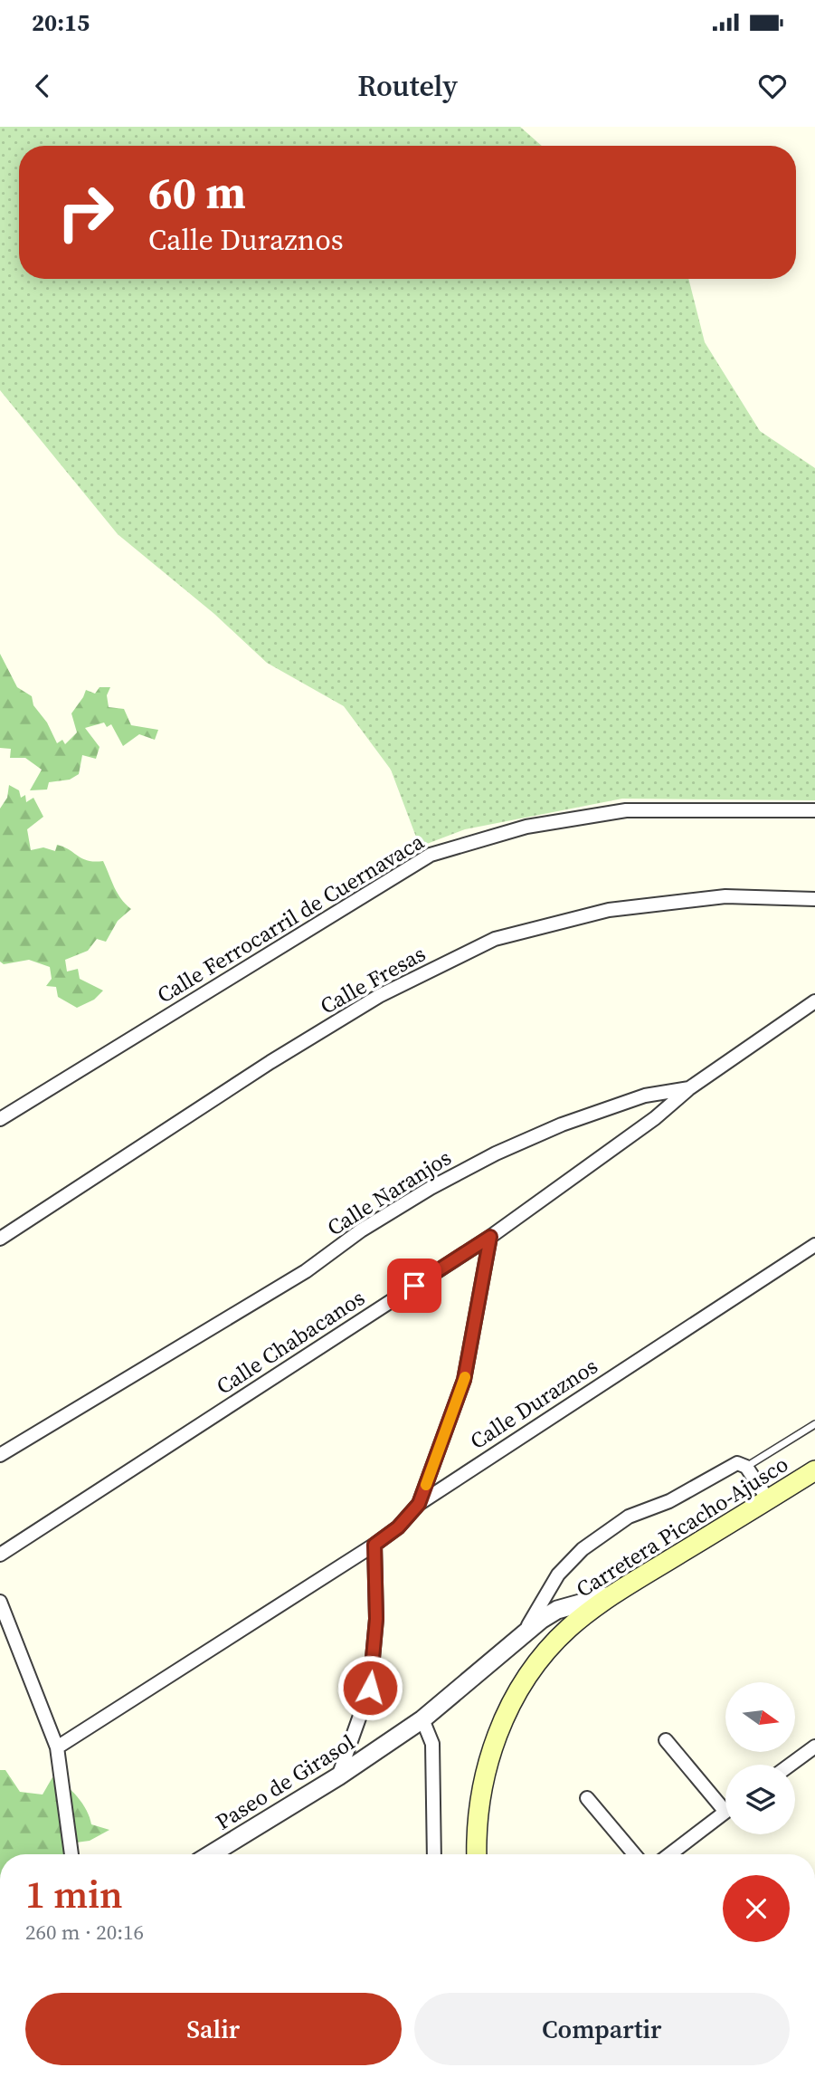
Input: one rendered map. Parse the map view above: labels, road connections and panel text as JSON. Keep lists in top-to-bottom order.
{
  "streets": {
    "main road": ["Carretera Picacho-Ajusco"],
    "street": [
      "Calle Ferrocarril de Cuernavaca",
      "Calle Fresas",
      "Calle Naranjos",
      "Calle Chabacanos",
      "Calle Duraznos",
      "Paseo de Girasol"
    ]
  },
  "crossings": [
    ["Calle Naranjos", "Calle Chabacanos"],
    ["Carretera Picacho-Ajusco", "Paseo de Girasol"]
  ],
  "north": "right",
  "page": {
    "status": "20:15",
    "header": "Routely",
    "turn": ["60 m", "Calle Duraznos"],
    "heading": ["1 min", "260 m · 20:16"],
    "buttons": ["Salir", "Compartir"]
  }
}
